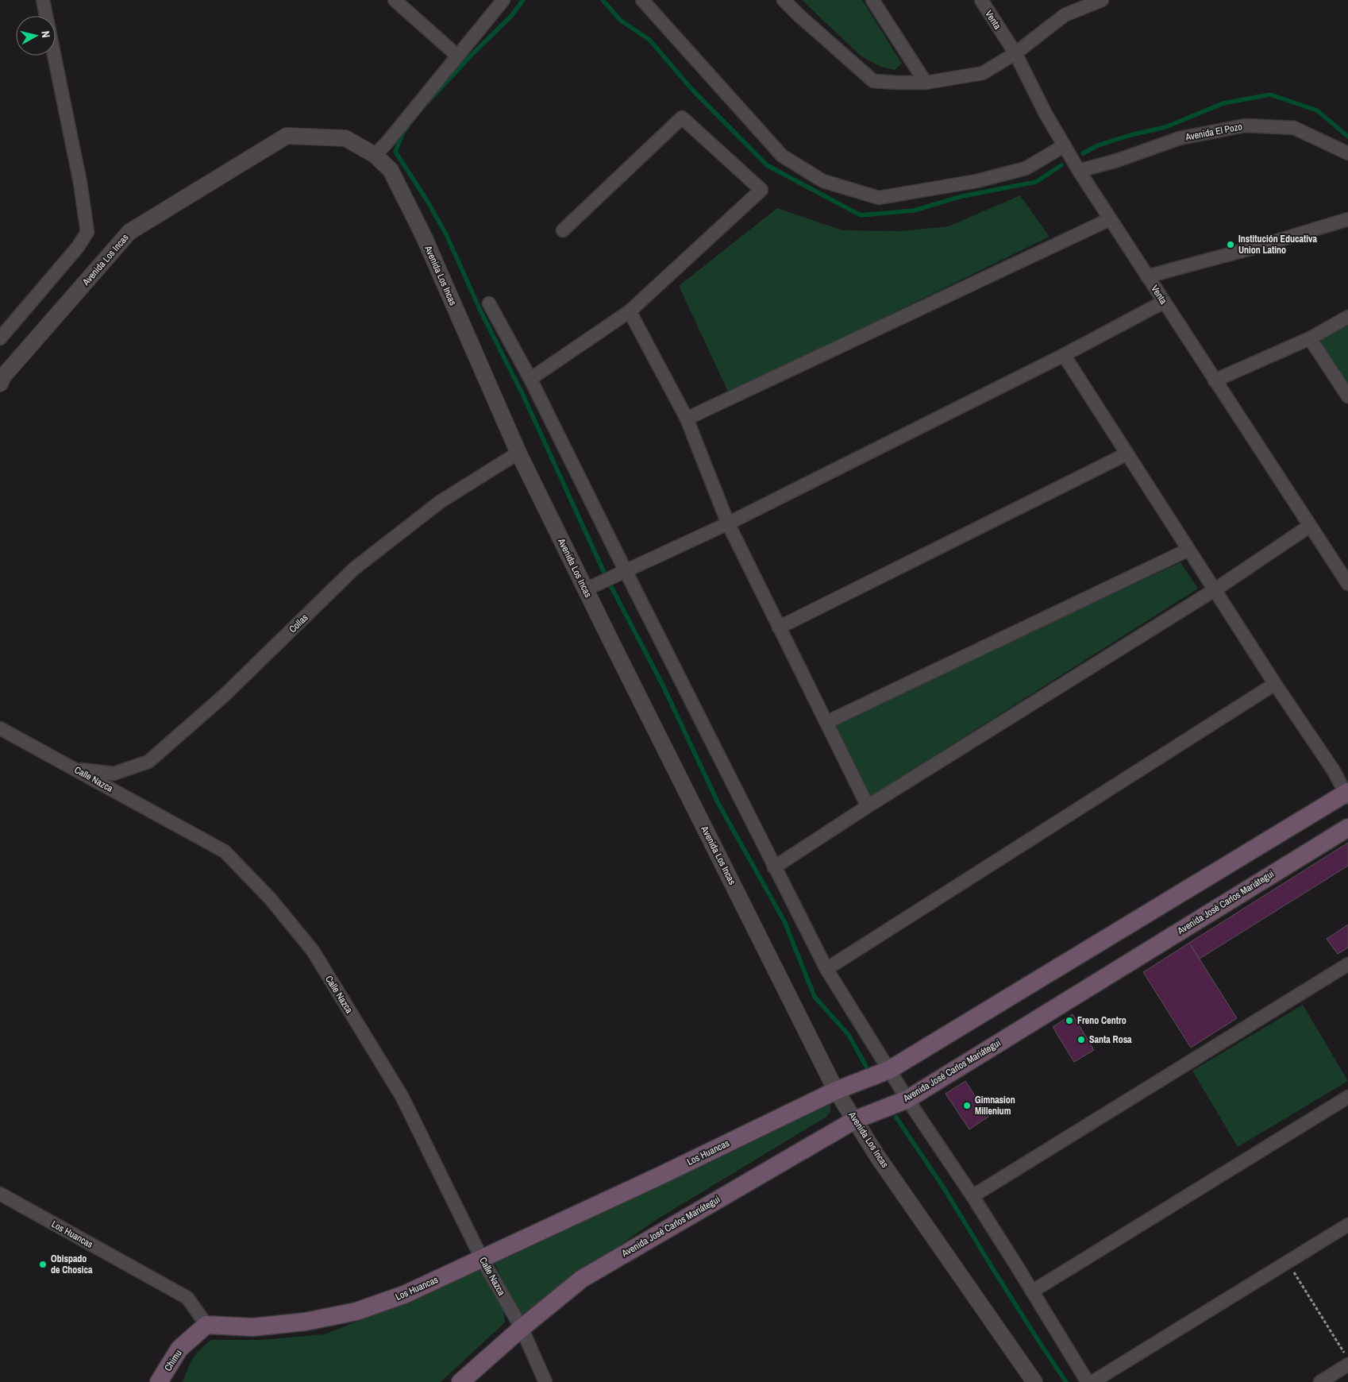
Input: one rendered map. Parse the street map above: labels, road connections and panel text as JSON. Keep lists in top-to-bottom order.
{
  "streets": {
    "main road": ["Avenida José Carlos Mariátegui", "Los Huancas", "Chimu"],
    "street": [
      "Venta",
      "Avenida El Pozo",
      "Avenida Los Incas",
      "Collas",
      "Calle Nazca"
    ]
  },
  "crossings": [
    ["Venta", "Avenida El Pozo"],
    ["Avenida Los Incas", "Collas"],
    ["Avenida Los Incas", "Avenida José Carlos Mariátegui"],
    ["Avenida Los Incas", "Los Huancas"],
    ["Collas", "Calle Nazca"],
    ["Calle Nazca", "Avenida José Carlos Mariátegui"],
    ["Calle Nazca", "Los Huancas"],
    ["Los Huancas", "Chimu"]
  ],
  "places": [
    "Institución Educativa Union Latino",
    "Freno Centro",
    "Santa Rosa",
    "Gimnasion Millenium",
    "Obispado de Chosica"
  ],
  "north": "right"
}
